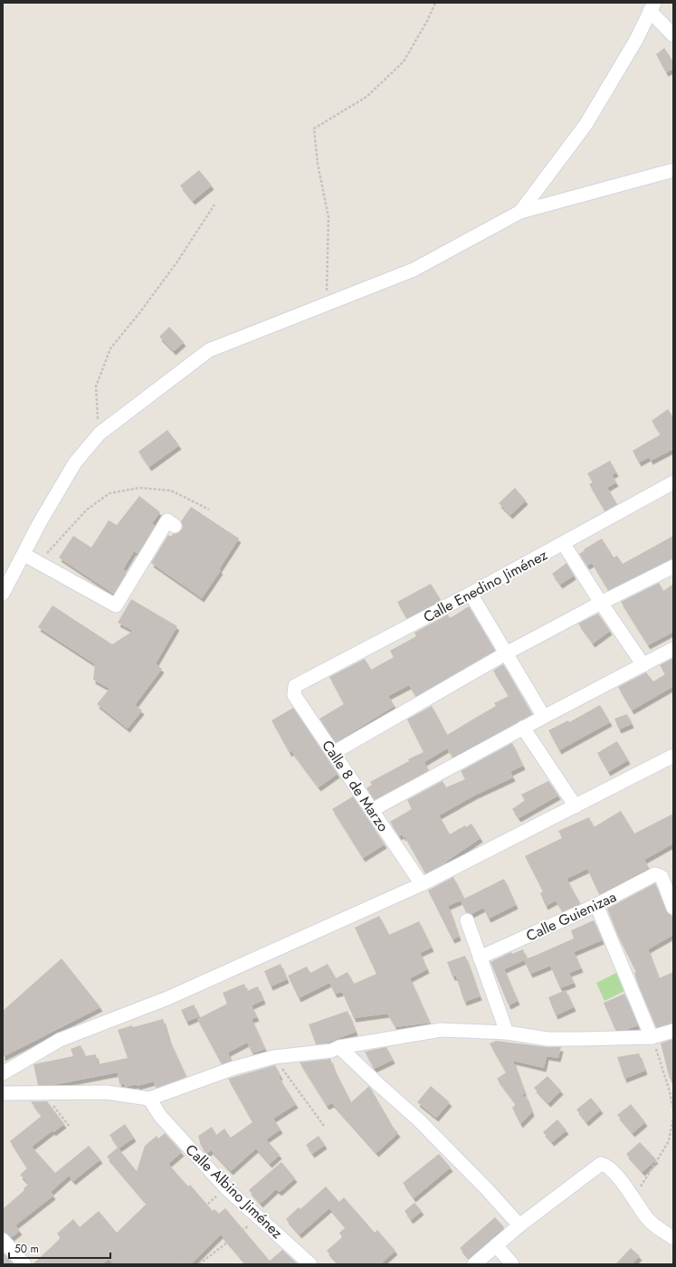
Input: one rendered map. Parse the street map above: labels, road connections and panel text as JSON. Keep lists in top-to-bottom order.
{
  "streets": {
    "street": [
      "Calle Enedino Jiménez",
      "Calle 8 de Marzo",
      "Calle Guienizaa",
      "Calle Albino Jiménez"
    ]
  },
  "crossings": [
    ["Calle Enedino Jiménez", "Calle 8 de Marzo"]
  ],
  "scale_bar": "50 m"
}
